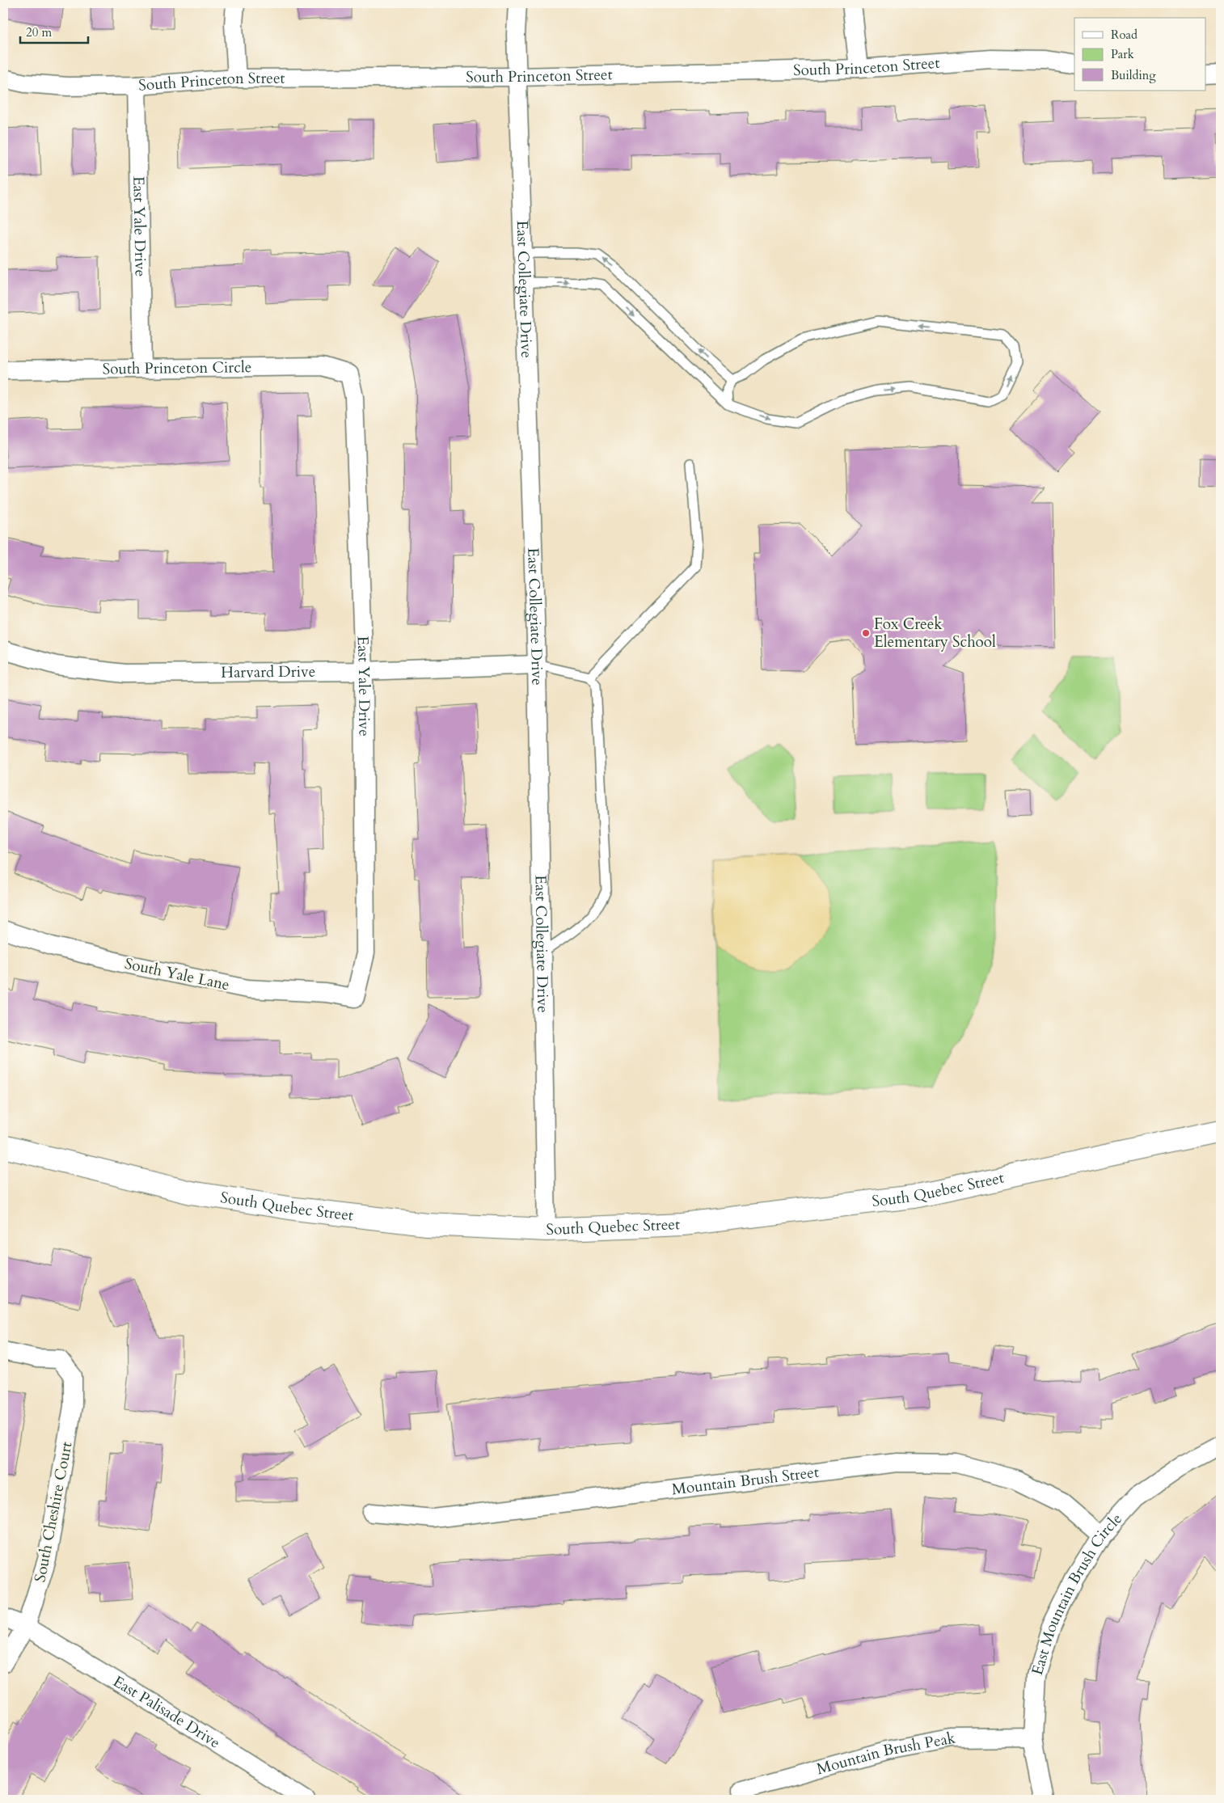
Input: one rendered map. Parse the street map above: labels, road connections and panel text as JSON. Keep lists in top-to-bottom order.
{
  "streets": {
    "main road": ["South Quebec Street"],
    "street": [
      "South Princeton Street",
      "East Yale Drive",
      "East Collegiate Drive",
      "South Princeton Circle",
      "Harvard Drive",
      "South Yale Lane",
      "Mountain Brush Street",
      "South Cheshire Court",
      "East Mountain Brush Circle",
      "East Palisade Drive",
      "Mountain Brush Peak"
    ]
  },
  "crossings": [
    ["South Princeton Street", "East Yale Drive"],
    ["South Princeton Street", "East Collegiate Drive"],
    ["East Yale Drive", "South Princeton Circle"],
    ["East Yale Drive", "Harvard Drive"],
    ["East Yale Drive", "South Yale Lane"],
    ["East Collegiate Drive", "Harvard Drive"],
    ["East Collegiate Drive", "South Quebec Street"],
    ["Mountain Brush Street", "East Mountain Brush Circle"],
    ["South Cheshire Court", "East Palisade Drive"],
    ["East Mountain Brush Circle", "Mountain Brush Peak"]
  ],
  "places": ["Fox Creek Elementary School"],
  "legend": ["Road", "Park", "Building"],
  "scale_bar": "20 m"
}
